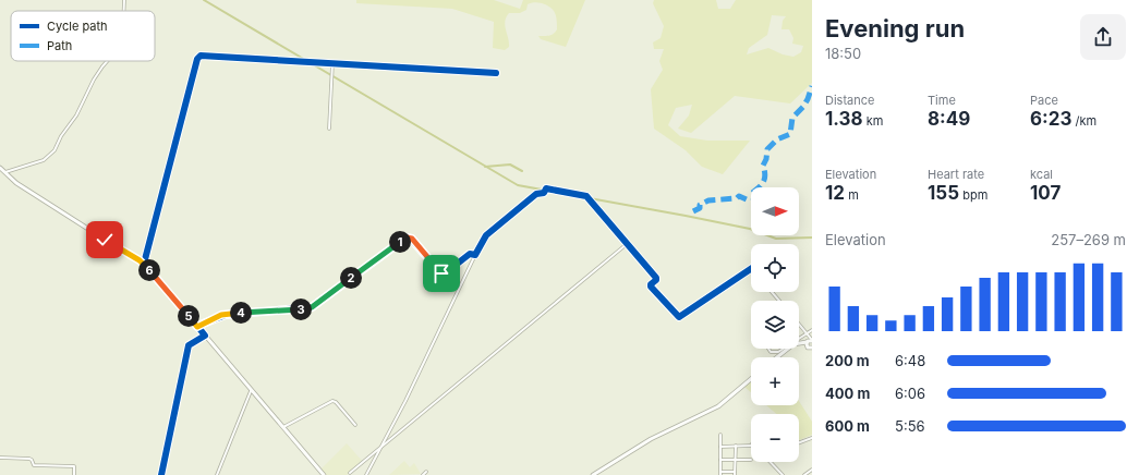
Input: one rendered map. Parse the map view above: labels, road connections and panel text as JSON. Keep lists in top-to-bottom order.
{
  "legend": ["Cycle path", "Path"],
  "north": "right",
  "page": {
    "heading": ["Evening run", "18:50"],
    "stats": [
      ["Distance", "1.38 km"],
      ["Time", "8:49"],
      ["Pace", "6:23 /km"],
      ["Elevation", "12 m"],
      ["Heart rate", "155 bpm"],
      ["kcal", "107"]
    ],
    "map_buttons": ["+", "−"],
    "chart": ["Elevation", "257–269 m"],
    "pins": [
      "1",
      "6",
      "2",
      "3",
      "4",
      "5"
    ],
    "list": [
      {
        "name": "200 m",
        "note": "6:48"
      },
      {
        "name": "400 m",
        "note": "6:06"
      },
      {
        "name": "600 m",
        "note": "5:56"
      }
    ]
  }
}
